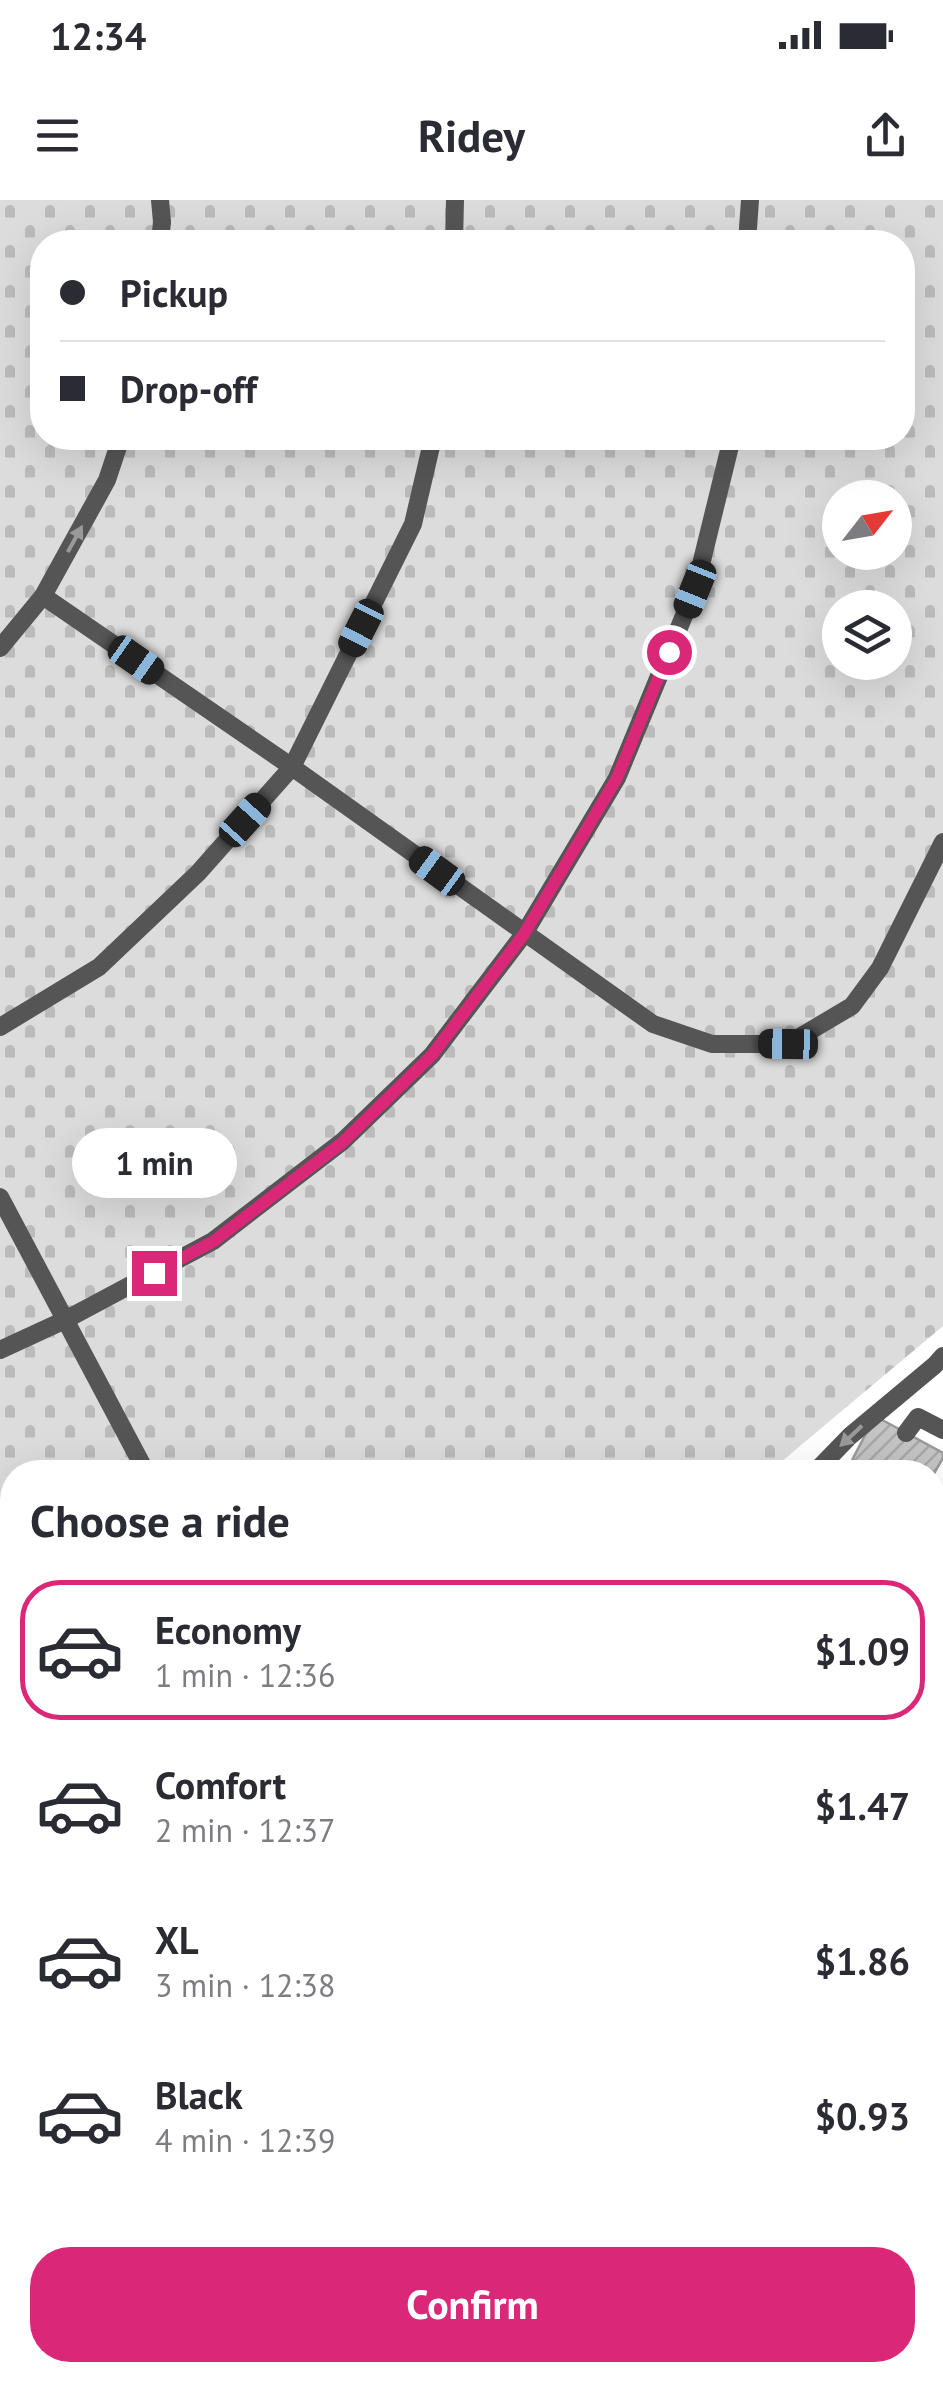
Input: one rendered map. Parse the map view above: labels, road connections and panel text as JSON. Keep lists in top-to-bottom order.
{
  "north": "top right",
  "page": {
    "status": "12:34",
    "header": "Ridey",
    "banner": ["Pickup", "Drop-off"],
    "bubble": "1 min",
    "heading": "Choose a ride",
    "list": [
      {
        "name": "Economy",
        "note": "1 min · 12:36",
        "value": "$1.09"
      },
      {
        "name": "Comfort",
        "note": "2 min · 12:37",
        "value": "$1.47"
      },
      {
        "name": "XL",
        "note": "3 min · 12:38",
        "value": "$1.86"
      },
      {
        "name": "Black",
        "note": "4 min · 12:39",
        "value": "$0.93"
      }
    ],
    "buttons": "Confirm"
  }
}
